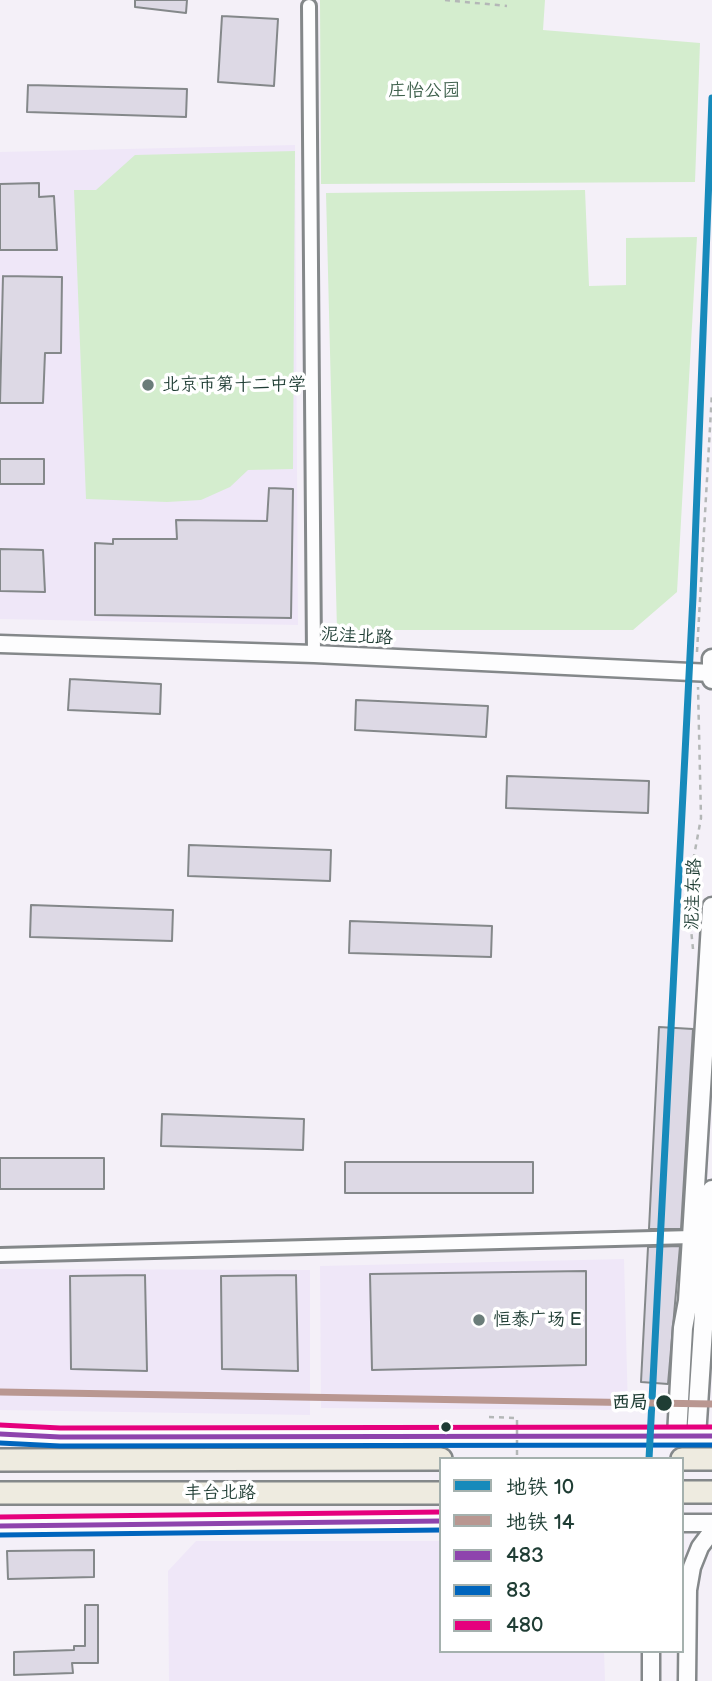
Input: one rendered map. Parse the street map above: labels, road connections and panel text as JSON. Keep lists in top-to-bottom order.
{
  "streets": {
    "highway": ["丰台北路"],
    "main road": ["泥洼东路"],
    "street": ["泥洼北路"]
  },
  "crossings": [
    ["泥洼北路", "泥洼东路"]
  ],
  "parks": ["庄怡公园"],
  "places": ["北京市第十二中学", "恒泰广场 E", "西局"],
  "lines": [
    "metro line 10",
    "metro line 14",
    "transit line 480",
    "transit line 483",
    "transit line 83"
  ],
  "legend": [
    "地铁 10",
    "地铁 14",
    "483",
    "83",
    "480"
  ]
}
